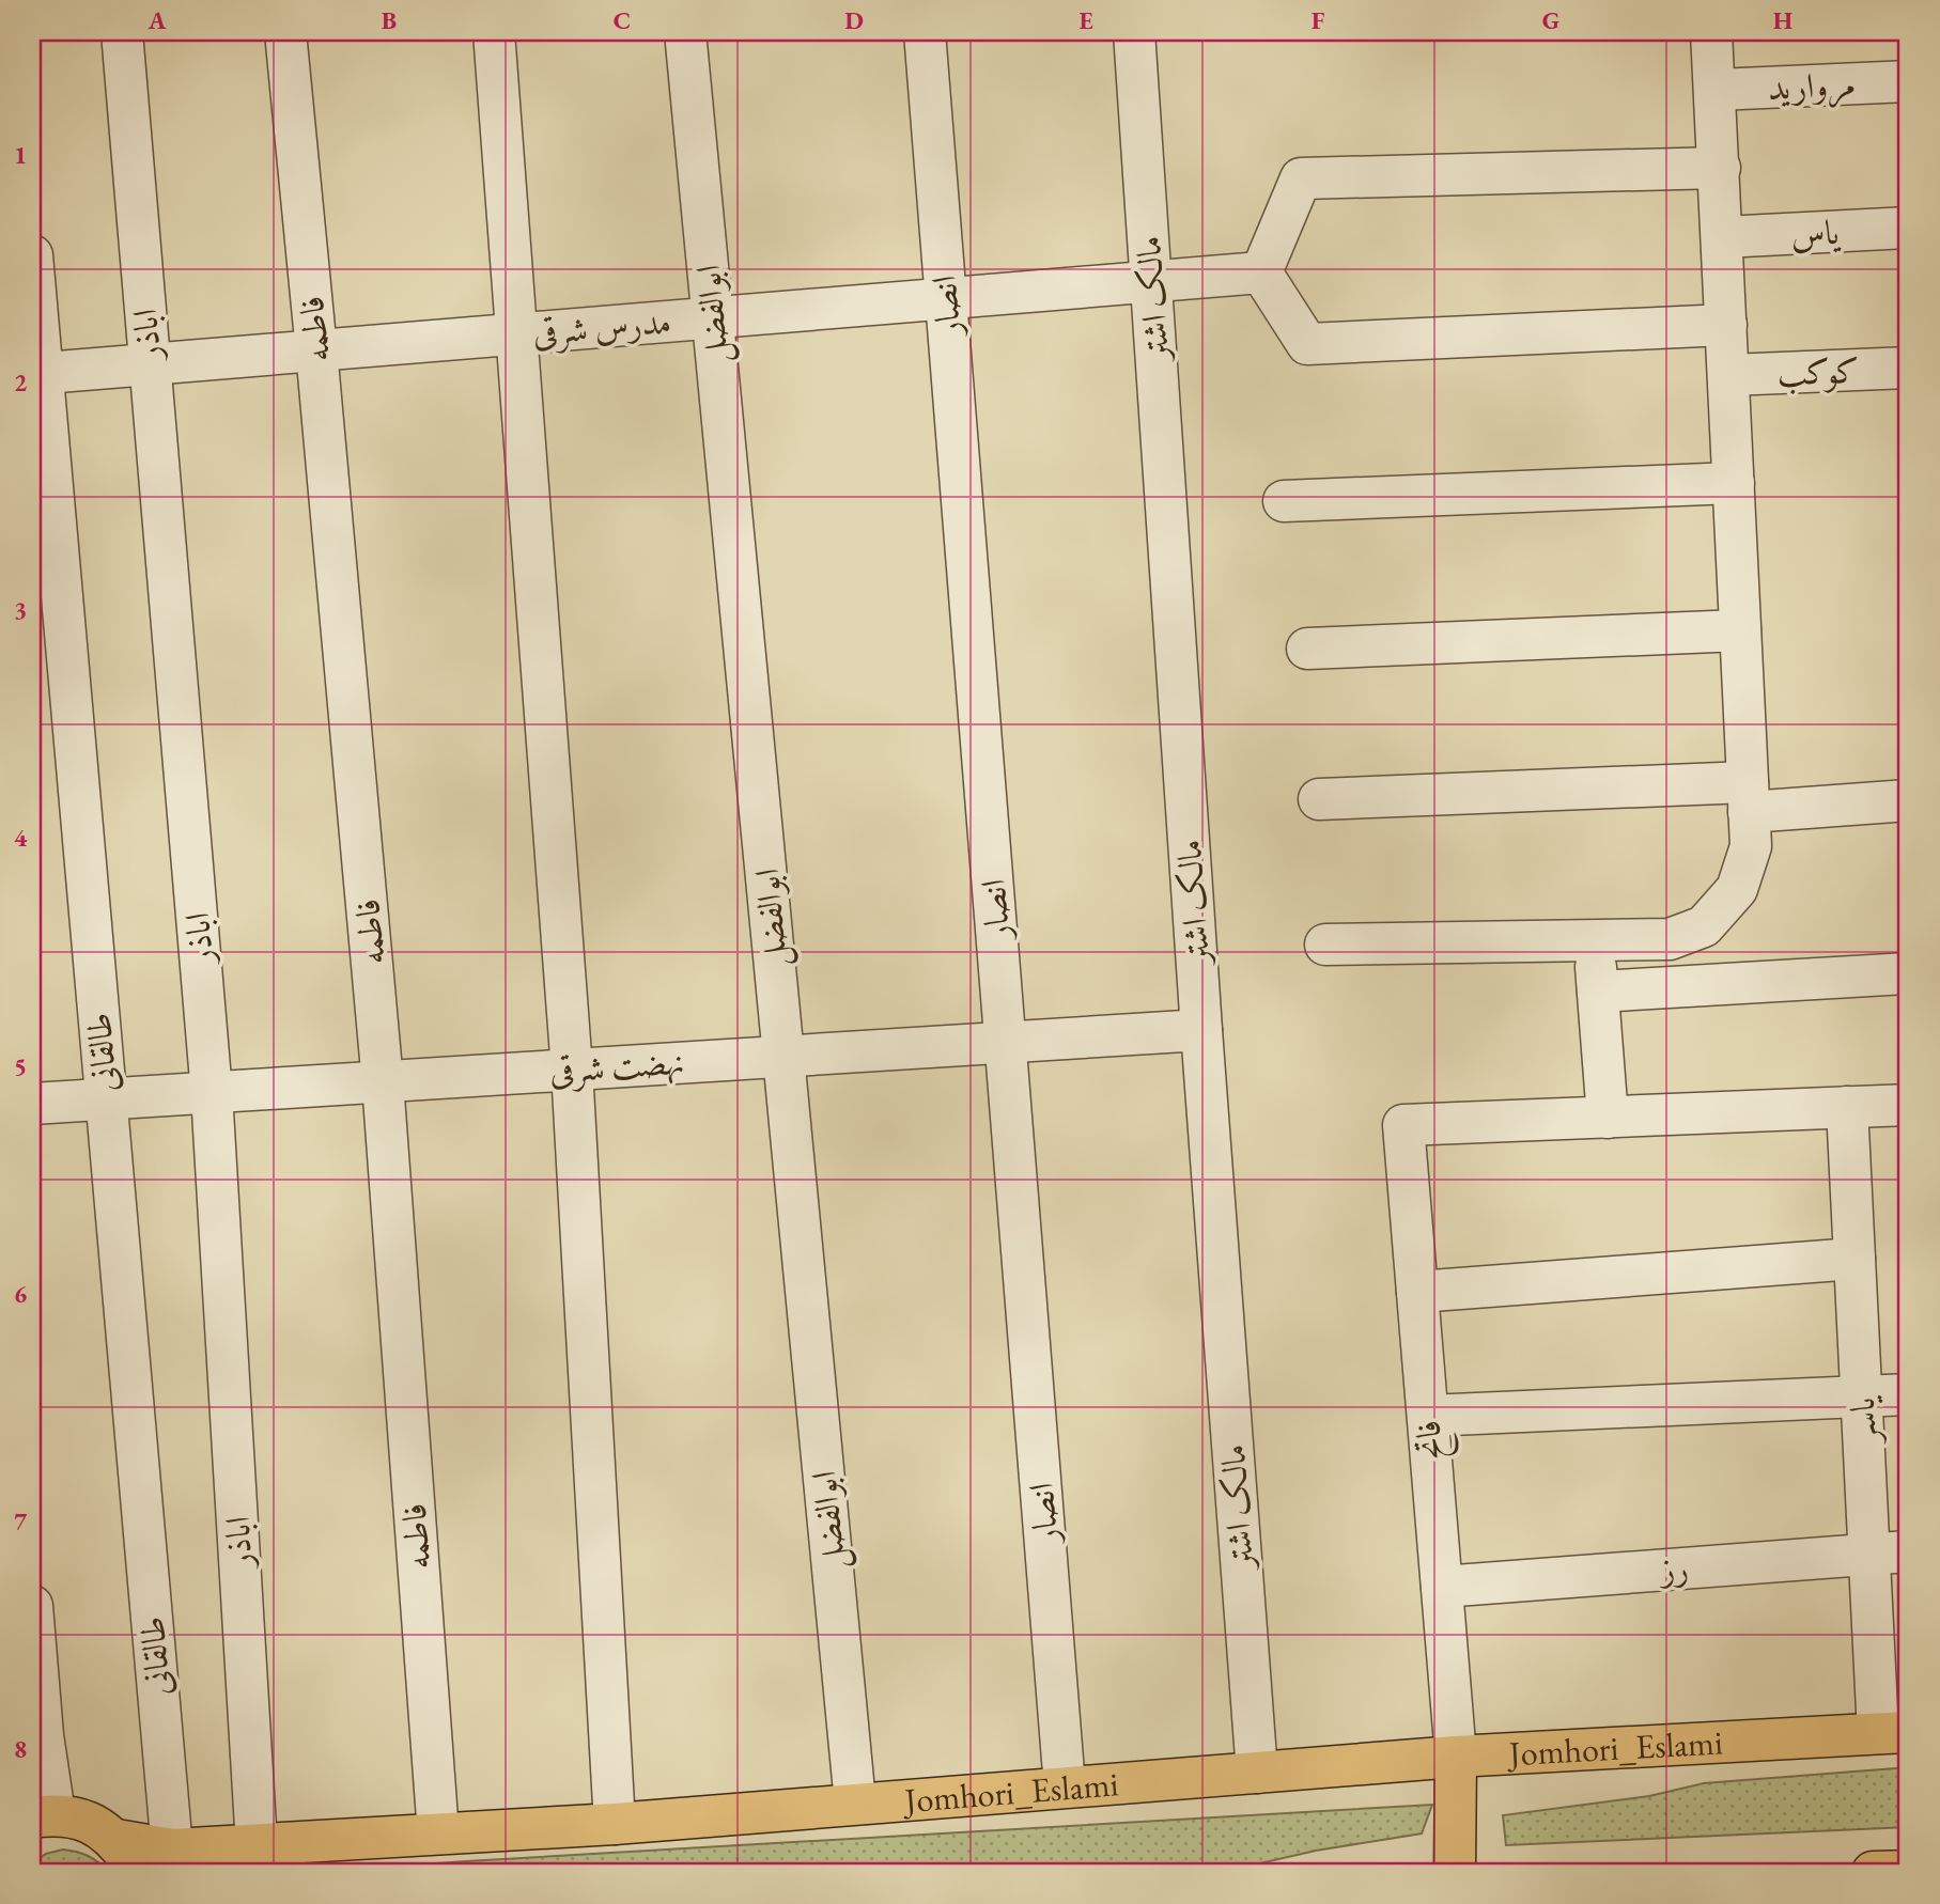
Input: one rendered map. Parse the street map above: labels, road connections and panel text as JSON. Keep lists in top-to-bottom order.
{
  "streets": {
    "main road": ["Jomhori_Eslami"],
    "street": [
      "مروارید",
      "یاس",
      "مالک اشتر",
      "انصار",
      "ابوالفضل",
      "مدرس شرقی",
      "فاطمه",
      "اباذر",
      "کوکب",
      "طالقانی",
      "نهضت شرقی",
      "یاسر",
      "فاتح",
      "رز"
    ]
  },
  "crossings": [
    ["مالک اشتر", "مدرس شرقی"],
    ["مالک اشتر", "نهضت شرقی"],
    ["مالک اشتر", "Jomhori_Eslami"],
    ["انصار", "مدرس شرقی"],
    ["انصار", "نهضت شرقی"],
    ["انصار", "Jomhori_Eslami"],
    ["ابوالفضل", "مدرس شرقی"],
    ["ابوالفضل", "نهضت شرقی"],
    ["ابوالفضل", "Jomhori_Eslami"],
    ["مدرس شرقی", "فاطمه"],
    ["مدرس شرقی", "اباذر"],
    ["مدرس شرقی", "طالقانی"],
    ["فاطمه", "نهضت شرقی"],
    ["فاطمه", "Jomhori_Eslami"],
    ["اباذر", "نهضت شرقی"],
    ["اباذر", "Jomhori_Eslami"],
    ["طالقانی", "نهضت شرقی"],
    ["طالقانی", "Jomhori_Eslami"],
    ["یاسر", "رز"],
    ["یاسر", "Jomhori_Eslami"],
    ["فاتح", "رز"],
    ["فاتح", "Jomhori_Eslami"]
  ],
  "grid": {
    "columns": [
      "A",
      "B",
      "C",
      "D",
      "E",
      "F",
      "G",
      "H"
    ],
    "rows": [
      "1",
      "2",
      "3",
      "4",
      "5",
      "6",
      "7",
      "8"
    ]
  }
}
